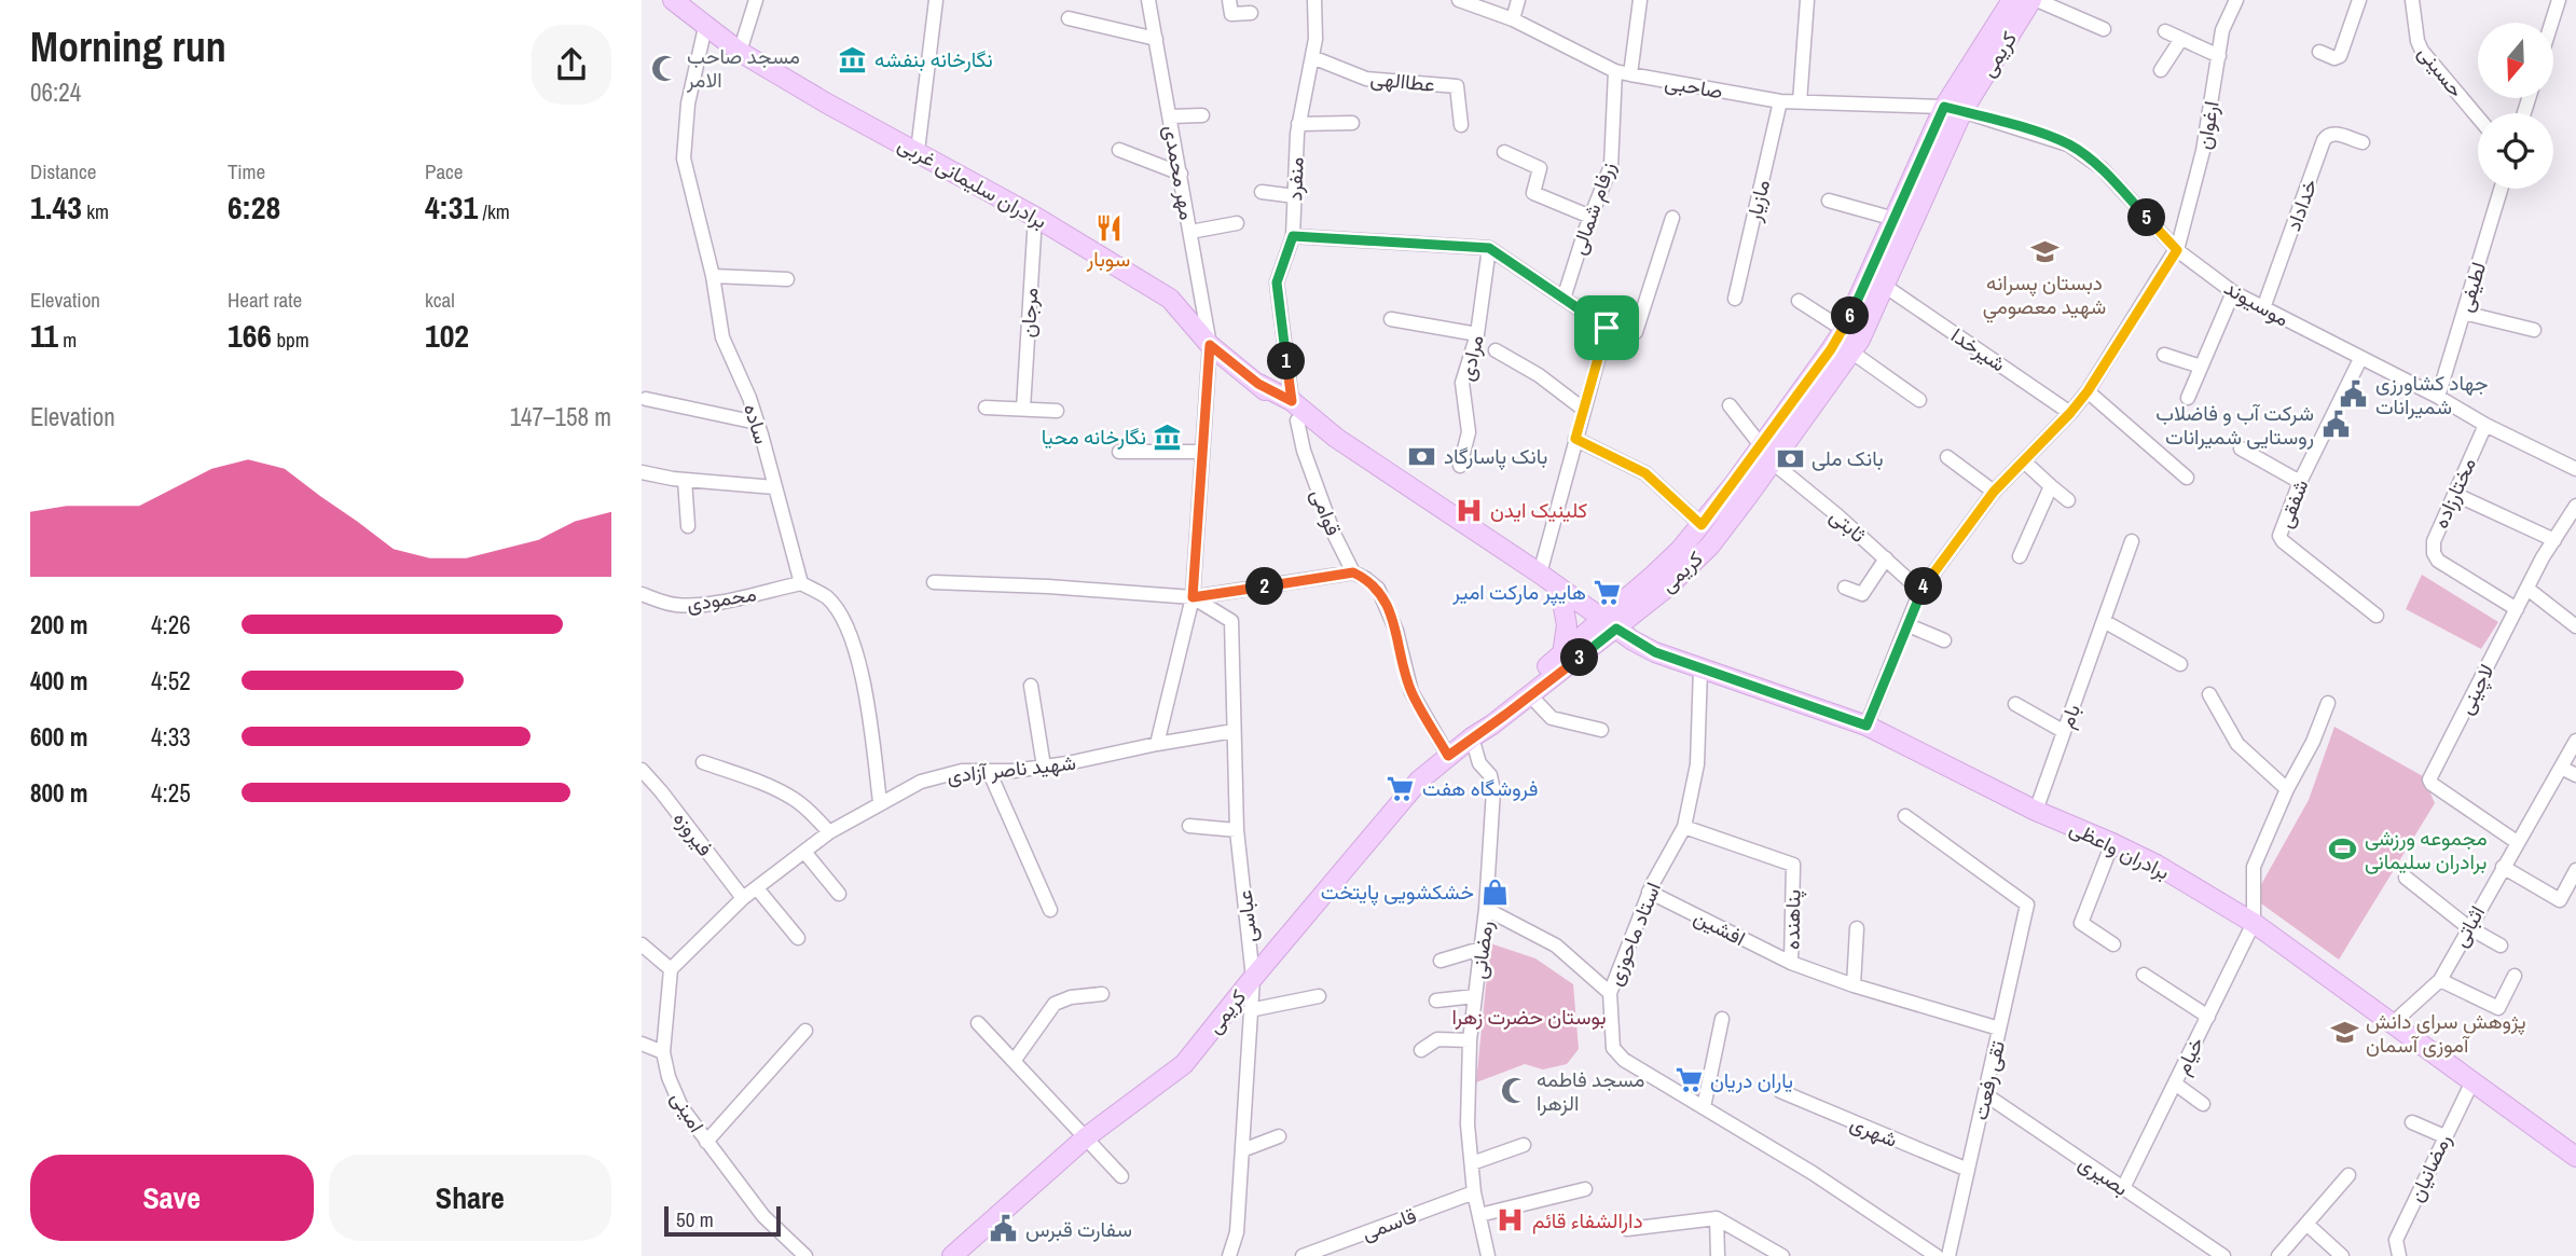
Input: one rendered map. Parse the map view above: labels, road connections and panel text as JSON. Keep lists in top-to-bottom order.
{
  "streets": {
    "main road": ["کریمی", "برادران سلیمانی غربی", "برادران واعظی"],
    "street": [
      "حسینی",
      "عطاالهی",
      "صاحبی",
      "ارغوان",
      "مهر محمدی",
      "منفرد",
      "مازیار",
      "خداداد",
      "زرفام شمالی",
      "لطیفی",
      "موسیوند",
      "مرجان",
      "شیرخدا",
      "مرادی",
      "ساده",
      "مختارزاده",
      "شفقی",
      "قوامی",
      "ثابتی",
      "محمودی",
      "لاچینی",
      "بام",
      "شهید ناصر آزادی",
      "فیروزه",
      "عباسی",
      "پناهنده",
      "اثباتی",
      "افشین",
      "استاد ماحوزی",
      "رمضانی",
      "خیام",
      "تقی رفعت",
      "امینی",
      "شهری",
      "رمضانیان",
      "بصیری",
      "قاسمی"
    ]
  },
  "crossings": [
    ["کریمی", "صاحبی"],
    ["کریمی", "برادران سلیمانی غربی"],
    ["کریمی", "موسیوند"],
    ["کریمی", "شیرخدا"],
    ["کریمی", "قوامی"],
    ["کریمی", "ثابتی"],
    ["کریمی", "برادران واعظی"],
    ["کریمی", "عباسی"],
    ["کریمی", "رمضانی"],
    ["عطاالهی", "منفرد"],
    ["صاحبی", "مازیار"],
    ["صاحبی", "زرفام شمالی"],
    ["صاحبی", "موسیوند"],
    ["ارغوان", "موسیوند"],
    ["ارغوان", "شیرخدا"],
    ["ارغوان", "ثابتی"],
    ["ارغوان", "برادران واعظی"],
    ["مهر محمدی", "برادران سلیمانی غربی"],
    ["منفرد", "برادران سلیمانی غربی"],
    ["برادران سلیمانی غربی", "مرجان"],
    ["برادران سلیمانی غربی", "ساده"],
    ["برادران سلیمانی غربی", "قوامی"],
    ["برادران سلیمانی غربی", "برادران واعظی"],
    ["خداداد", "موسیوند"],
    ["لطیفی", "موسیوند"],
    ["موسیوند", "مختارزاده"],
    ["موسیوند", "شفقی"],
    ["ساده", "محمودی"],
    ["مختارزاده", "لاچینی"],
    ["لاچینی", "اثباتی"],
    ["بام", "برادران واعظی"],
    ["شهید ناصر آزادی", "فیروزه"],
    ["شهید ناصر آزادی", "عباسی"],
    ["شهید ناصر آزادی", "امینی"],
    ["برادران واعظی", "اثباتی"],
    ["برادران واعظی", "استاد ماحوزی"],
    ["برادران واعظی", "خیام"],
    ["برادران واعظی", "رمضانیان"],
    ["پناهنده", "افشین"],
    ["پناهنده", "استاد ماحوزی"],
    ["پناهنده", "تقی رفعت"],
    ["افشین", "استاد ماحوزی"],
    ["رمضانی", "قاسمی"],
    ["خیام", "بصیری"],
    ["تقی رفعت", "شهری"],
    ["تقی رفعت", "بصیری"]
  ],
  "parks": ["بوستان حضرت زهرا"],
  "places": {
    "museum": ["نگارخانه بنفشه", "نگارخانه محیا"],
    "mosque": ["مسجد صاحب الامر", "مسجد فاطمه الزهرا"],
    "restaurant": ["سوبار"],
    "school or university": ["دبستان پسرانه شهيد معصومي", "پژوهش سرای دانش آموزی آسمان"],
    "public building": ["جهاد کشاورزی شمیرانات", "شرکت آب و فاضلاب روستایی شمیرانات", "سفارت قبرس"],
    "bank": ["بانک پاسارگاد", "بانک ملی"],
    "hospital": ["کلینیک ایدن", "دارالشفاء قائم"],
    "supermarket": ["هایپر مارکت امیر", "فروشگاه هفت", "یاران دریان"],
    "sports": ["مجموعه ورزشی برادران سلیمانی"],
    "shop": ["خشکشویی پايتخت"]
  },
  "scale_bar": "50 m",
  "north": "bottom",
  "page": {
    "heading": ["Morning run", "06:24"],
    "stats": [
      ["Distance", "1.43 km"],
      ["Time", "6:28"],
      ["Pace", "4:31 /km"],
      ["Elevation", "11 m"],
      ["Heart rate", "166 bpm"],
      ["kcal", "102"]
    ],
    "pins": [
      "5",
      "6",
      "1",
      "2",
      "4",
      "3"
    ],
    "chart": ["Elevation", "147–158 m"],
    "list": [
      {
        "name": "200 m",
        "note": "4:26"
      },
      {
        "name": "400 m",
        "note": "4:52"
      },
      {
        "name": "600 m",
        "note": "4:33"
      },
      {
        "name": "800 m",
        "note": "4:25"
      }
    ],
    "buttons": ["Save", "Share"],
    "scale": "50 m"
  }
}
